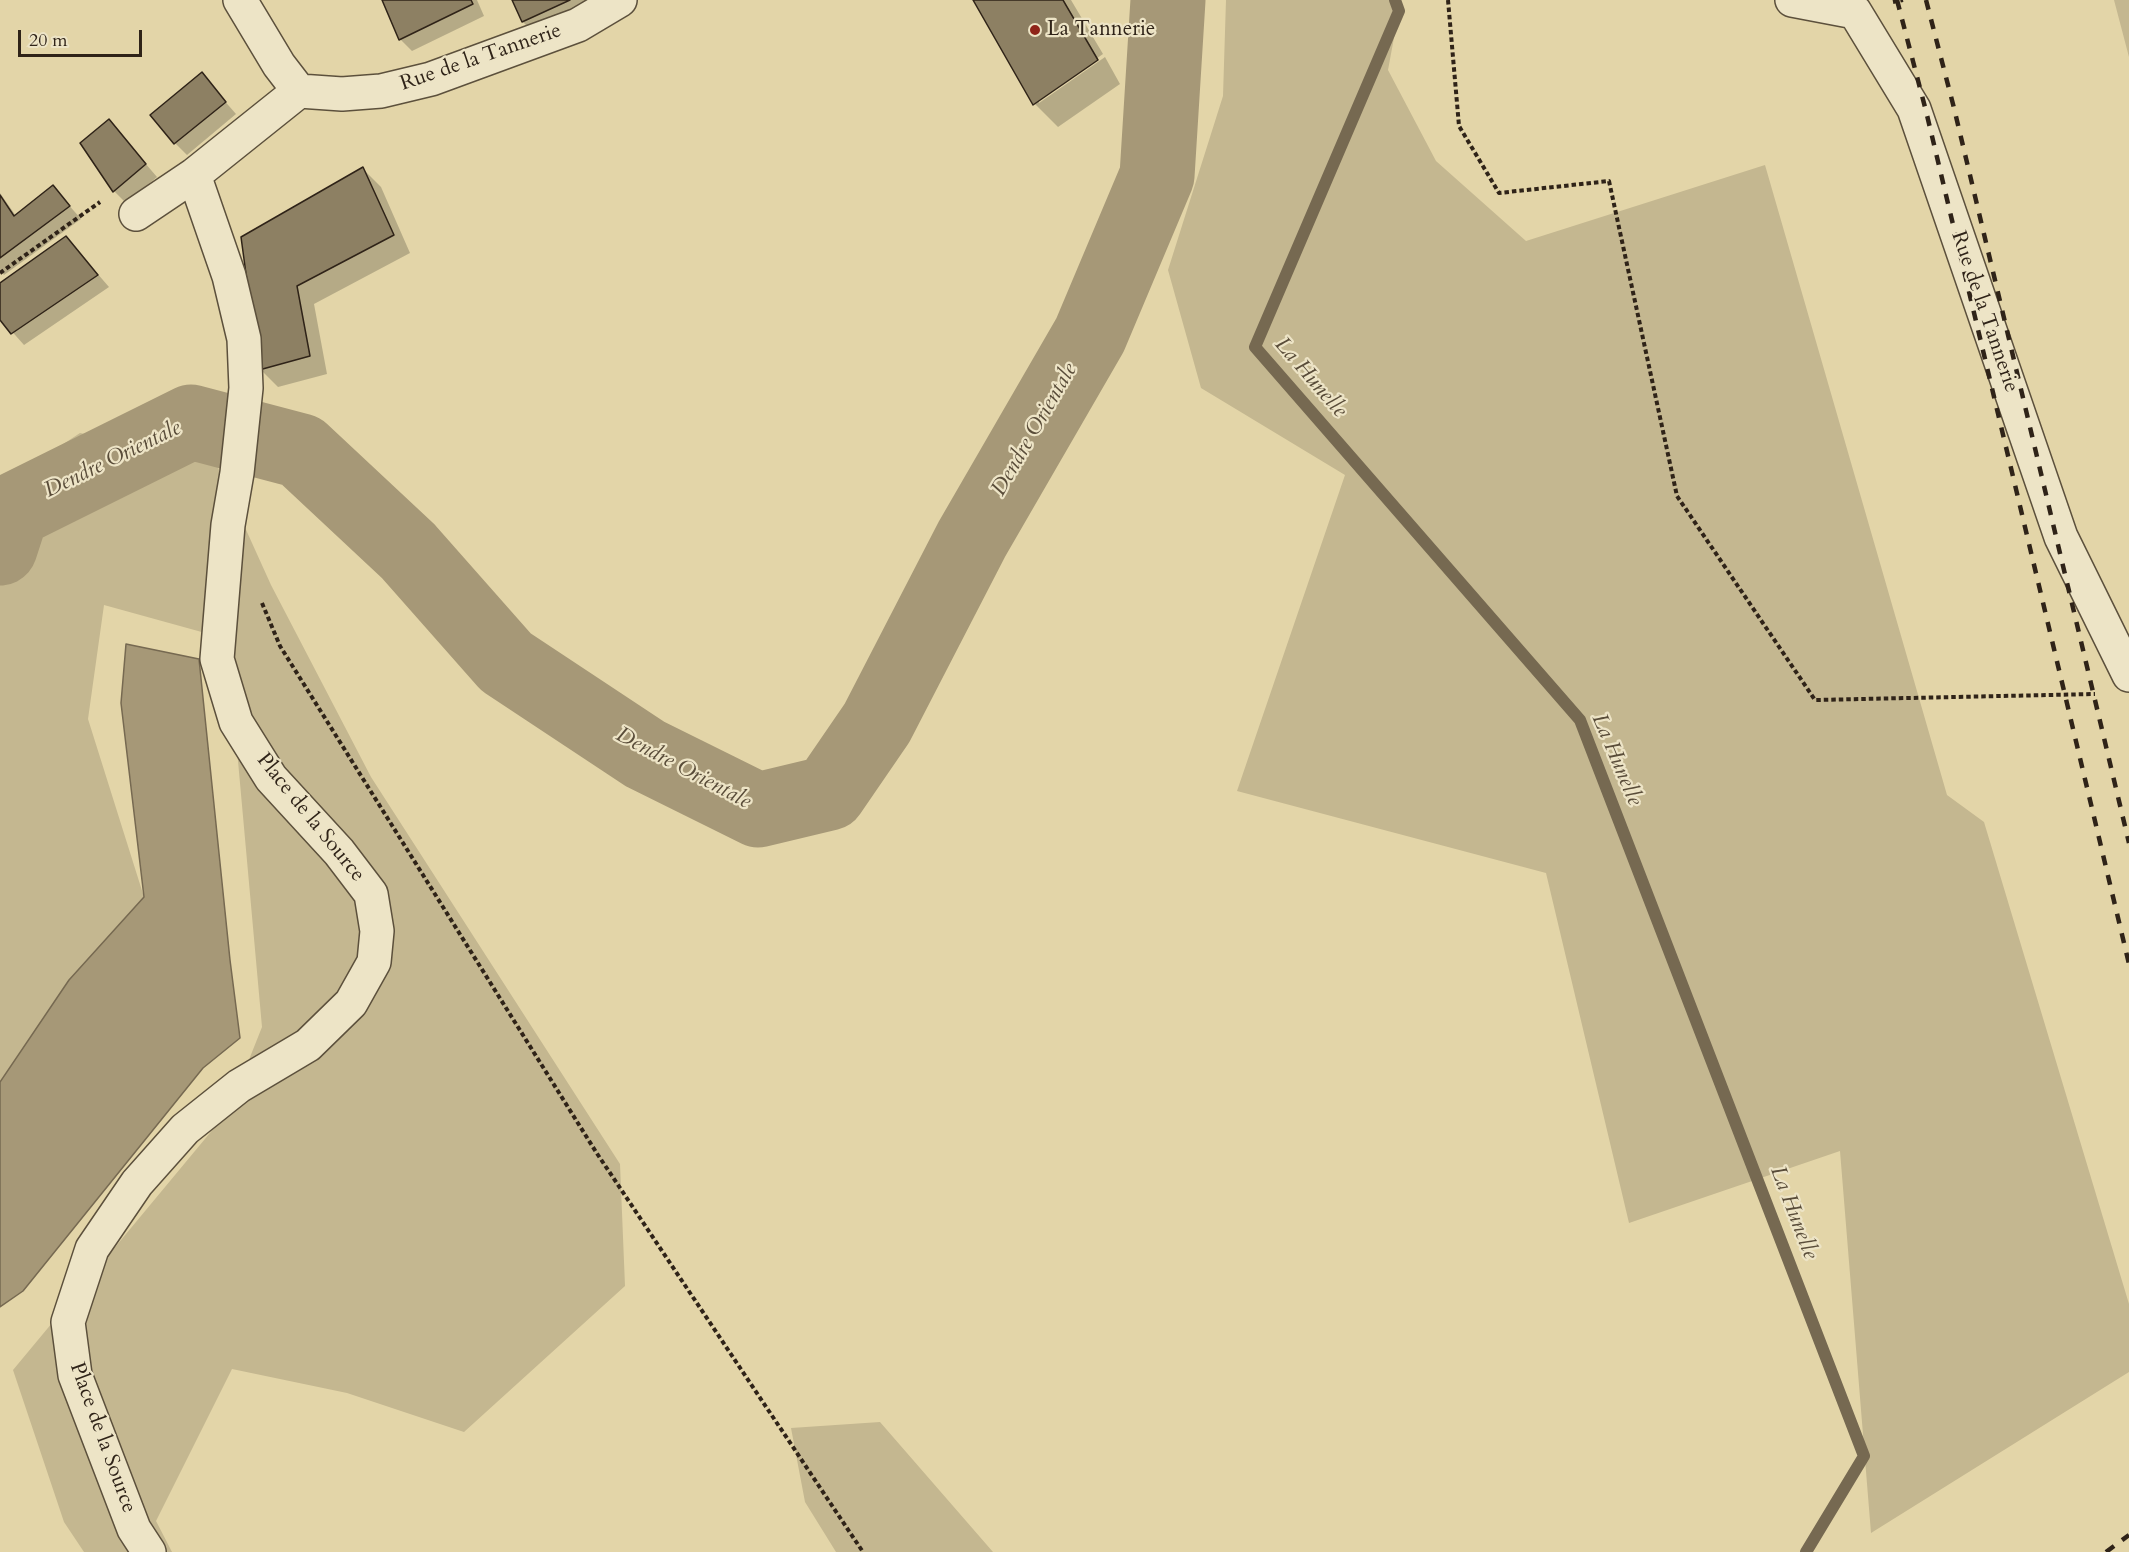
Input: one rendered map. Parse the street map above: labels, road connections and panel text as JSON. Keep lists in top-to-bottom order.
{
  "streets": {
    "street": ["Rue de la Tannerie", "Place de la Source"]
  },
  "water": ["La Hunelle", "Dendre Orientale"],
  "places": ["La Tannerie"],
  "scale_bar": "20 m"
}
